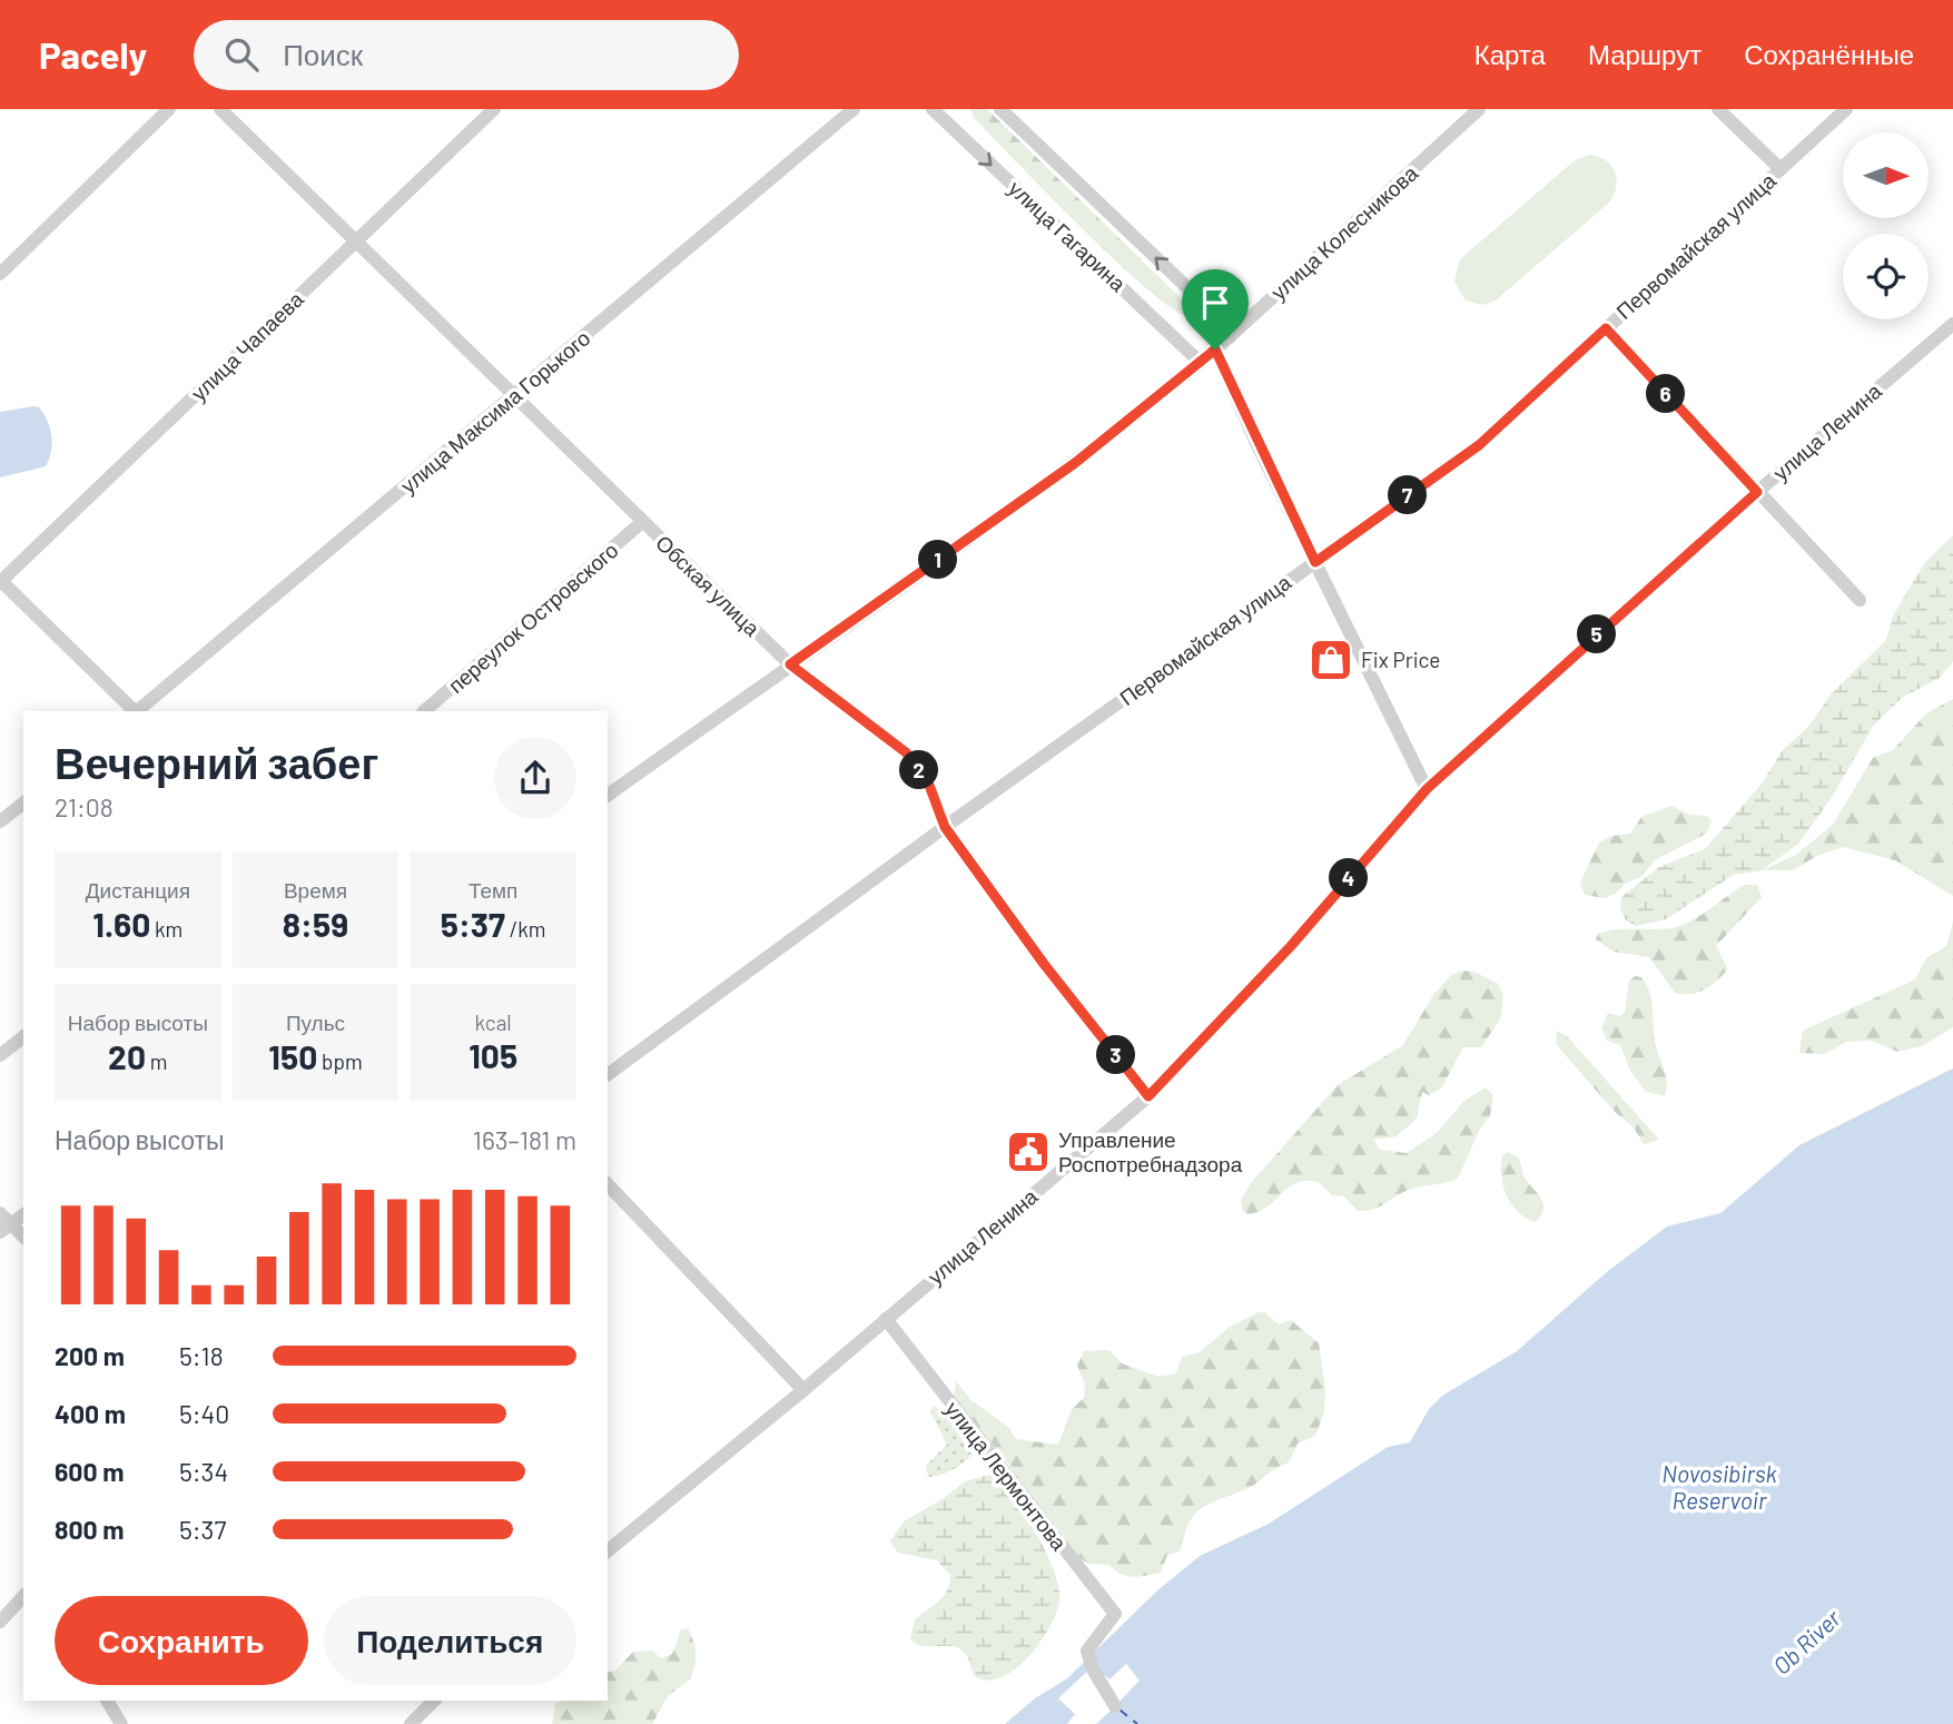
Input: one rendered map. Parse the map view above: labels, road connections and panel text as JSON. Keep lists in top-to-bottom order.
{
  "streets": {
    "street": [
      "улица Колесникова",
      "улица Гагарина",
      "Первомайская улица",
      "улица Чапаева",
      "улица Максима Горького",
      "улица Ленина",
      "Обская улица",
      "переулок Островского",
      "улица Лермонтова"
    ]
  },
  "crossings": [
    ["улица Колесникова", "улица Гагарина"],
    ["улица Колесникова", "Обская улица"],
    ["Первомайская улица", "Обская улица"],
    ["улица Чапаева", "Обская улица"],
    ["улица Максима Горького", "Обская улица"],
    ["улица Ленина", "Обская улица"],
    ["улица Ленина", "улица Лермонтова"],
    ["Обская улица", "переулок Островского"]
  ],
  "water": ["Novosibirsk Reservoir", "Ob River"],
  "places": {
    "shop": ["Fix Price"],
    "public building": ["Управление Роспотребнадзора"]
  },
  "north": "right",
  "page": {
    "header": "Pacely",
    "search": "Поиск",
    "nav": ["Карта", "Маршрут", "Сохранённые"],
    "pins": [
      "6",
      "7",
      "1",
      "5",
      "2",
      "4",
      "3"
    ],
    "heading": ["Вечерний забег", "21:08"],
    "stats": [
      ["Дистанция", "1.60 km"],
      ["Время", "8:59"],
      ["Темп", "5:37 /km"],
      ["Набор высоты", "20 m"],
      ["Пульс", "150 bpm"],
      ["kcal", "105"]
    ],
    "chart": ["Набор высоты", "163–181 m"],
    "list": [
      {
        "name": "200 m",
        "note": "5:18"
      },
      {
        "name": "400 m",
        "note": "5:40"
      },
      {
        "name": "600 m",
        "note": "5:34"
      },
      {
        "name": "800 m",
        "note": "5:37"
      }
    ],
    "buttons": ["Сохранить", "Поделиться"]
  }
}
